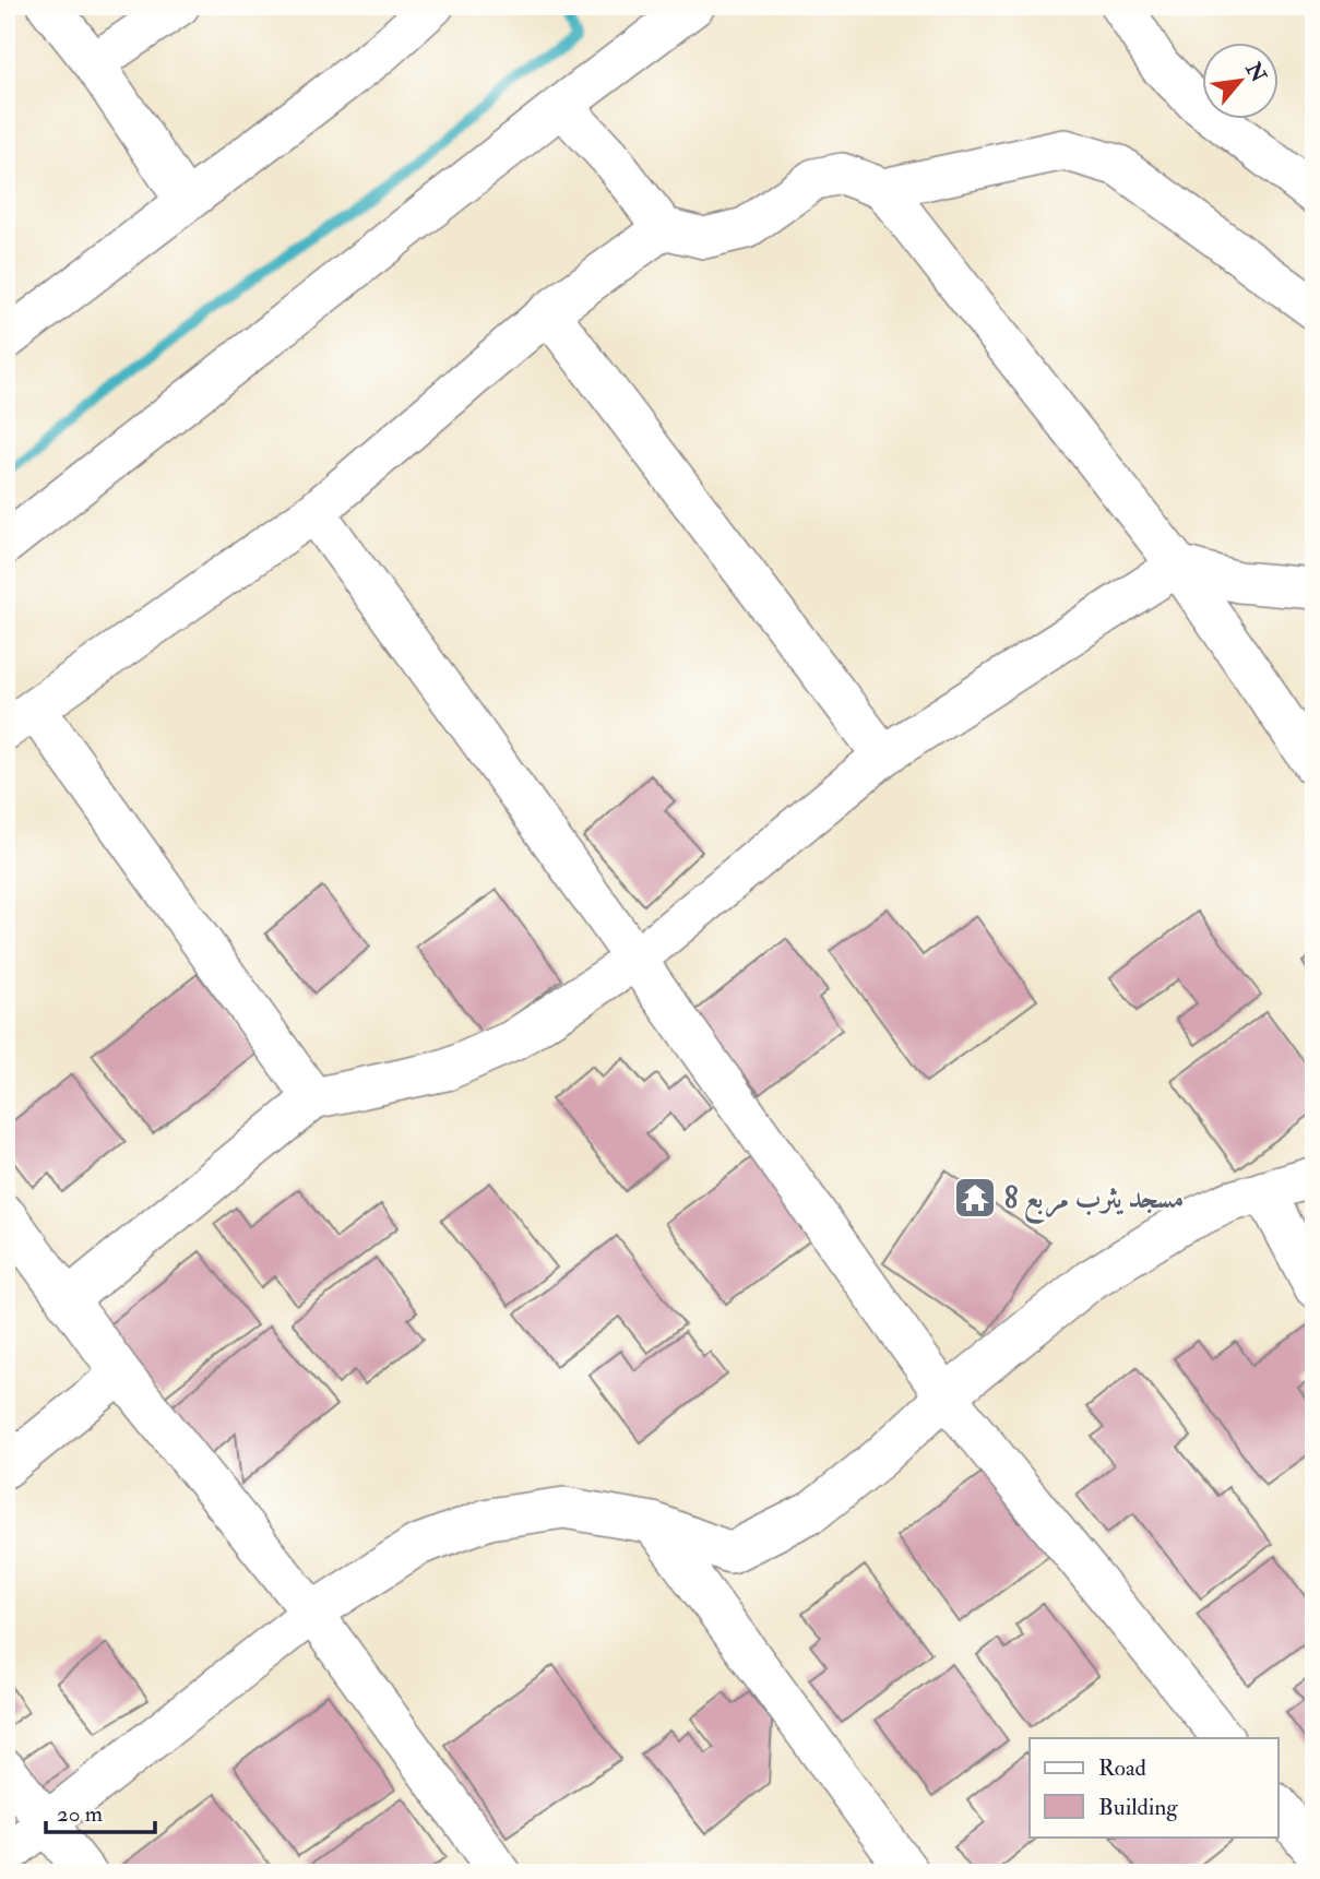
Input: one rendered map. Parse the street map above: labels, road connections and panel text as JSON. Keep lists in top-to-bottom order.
{
  "places": {
    "temple": ["مسجد يثرب مربع 8"]
  },
  "legend": ["Road", "Building"],
  "scale_bar": "20 m",
  "north": "top right"
}
